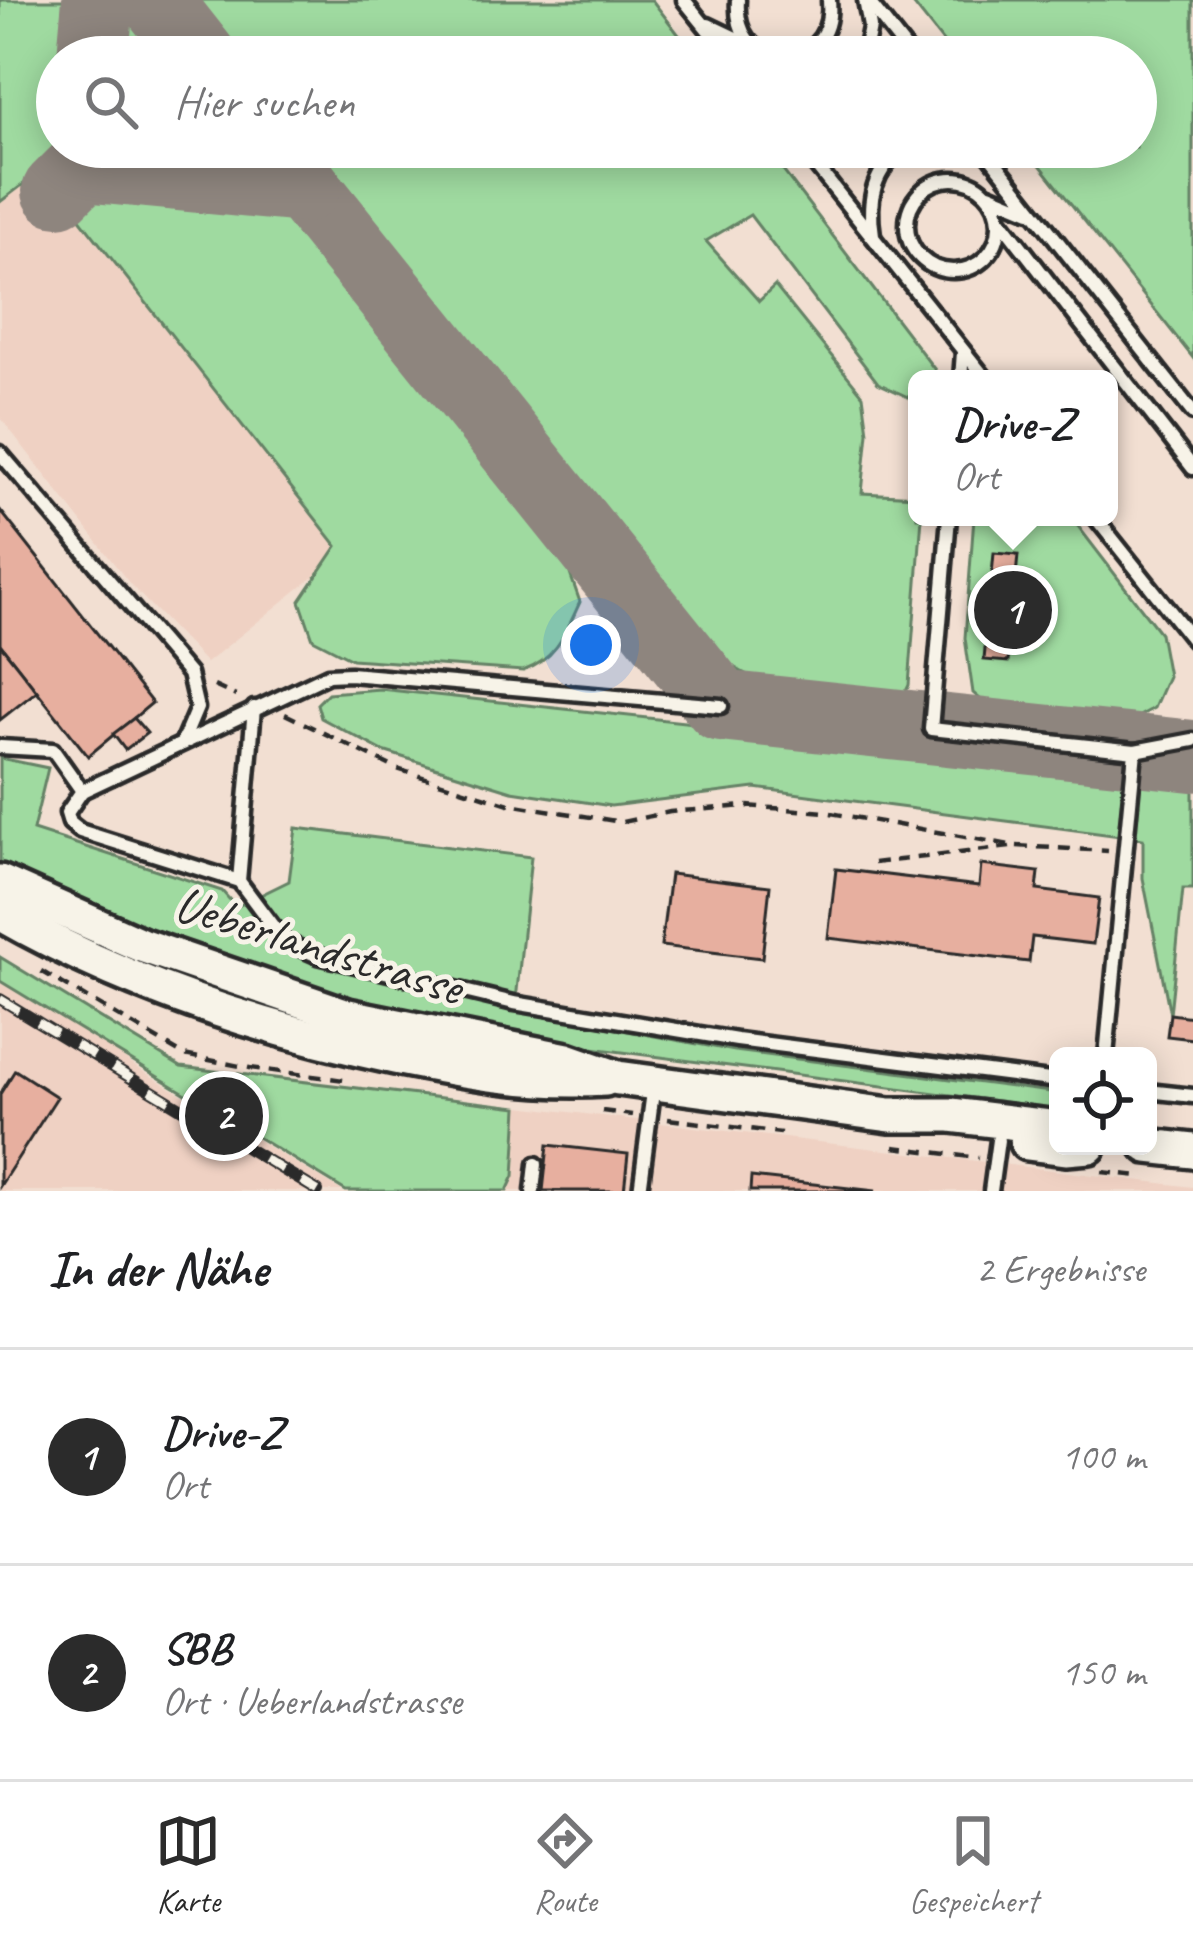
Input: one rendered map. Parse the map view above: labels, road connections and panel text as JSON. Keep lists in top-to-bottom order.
{
  "streets": {
    "main road": ["Ueberlandstrasse"]
  },
  "page": {
    "search": "Hier suchen",
    "popup": ["Drive-Z", "Ort"],
    "pins": ["1", "2"],
    "heading": ["In der Nähe", "2 Ergebnisse"],
    "list": [
      {
        "mark": "1",
        "name": "Drive-Z",
        "note": "Ort",
        "value": "100 m"
      },
      {
        "mark": "2",
        "name": "SBB",
        "note": "Ort · Ueberlandstrasse",
        "value": "150 m"
      }
    ],
    "nav": ["Karte", "Route", "Gespeichert"]
  }
}
